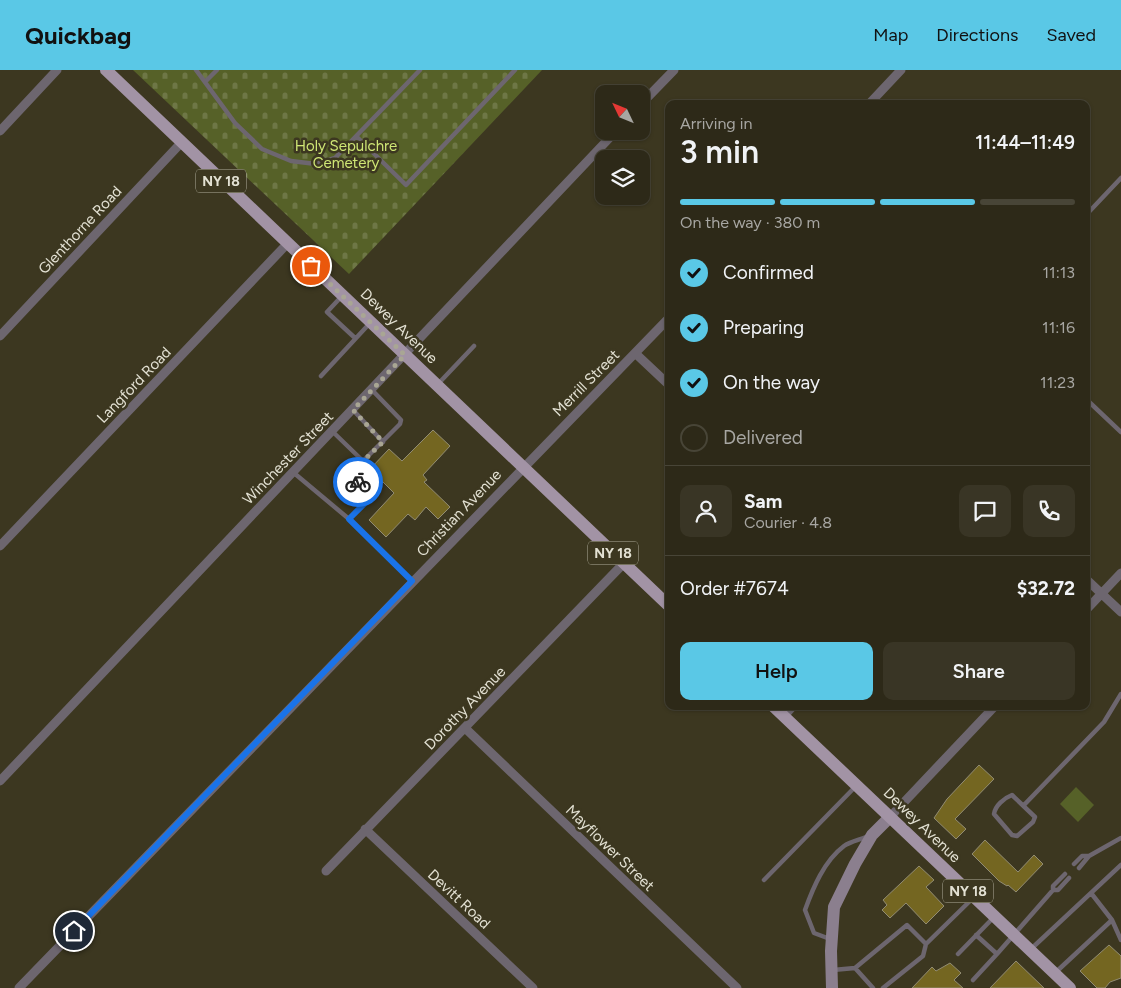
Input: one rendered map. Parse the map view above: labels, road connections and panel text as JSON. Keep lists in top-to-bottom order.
{
  "streets": {
    "main road": ["NY 18", "Dewey Avenue"],
    "street": [
      "Glenthorne Road",
      "Merrill Street",
      "Langford Road",
      "Winchester Street",
      "Christian Avenue",
      "Dorothy Avenue",
      "Mayflower Street",
      "Devitt Road"
    ]
  },
  "crossings": [
    ["Glenthorne Road", "Dewey Avenue"],
    ["Dewey Avenue", "Merrill Street"],
    ["Dewey Avenue", "Langford Road"],
    ["Dewey Avenue", "Winchester Street"],
    ["Dewey Avenue", "Christian Avenue"],
    ["Dewey Avenue", "Dorothy Avenue"],
    ["Merrill Street", "Christian Avenue"],
    ["Dorothy Avenue", "Mayflower Street"],
    ["Dorothy Avenue", "Devitt Road"]
  ],
  "parks": ["Holy Sepulchre Cemetery"],
  "north": "top left",
  "page": {
    "header": "Quickbag",
    "nav": ["Map", "Directions", "Saved"],
    "heading": ["3 min", "Arriving in", "11:44–11:49"],
    "panel": [
      "Sam",
      "Courier · 4.8",
      "Order #7674",
      "$32.72"
    ],
    "bar": "On the way · 380 m",
    "list": [
      ["Confirmed", "11:13"],
      ["Preparing", "11:16"],
      ["On the way", "11:23"],
      "Delivered"
    ],
    "buttons": ["Help", "Share"]
  }
}
